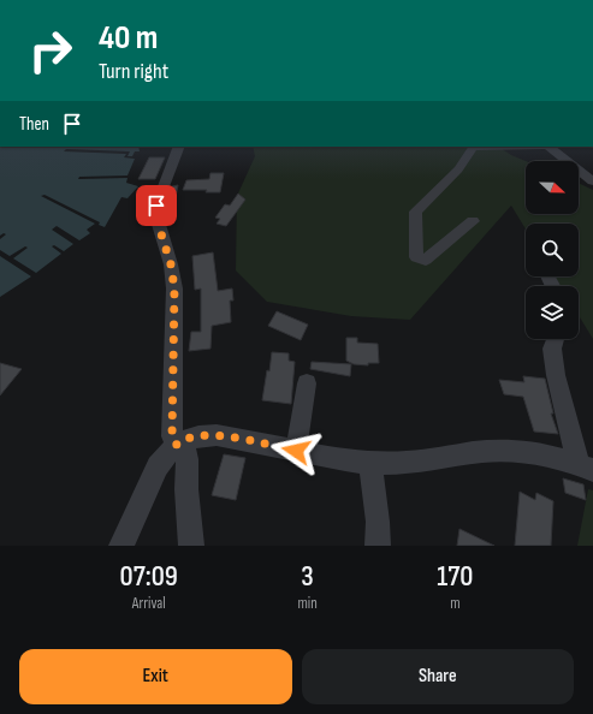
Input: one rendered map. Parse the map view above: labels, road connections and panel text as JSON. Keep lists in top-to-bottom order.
{
  "north": "right",
  "page": {
    "turn": ["40 m", "Turn right"],
    "then": "Then",
    "eta": [
      "07:09",
      "Arrival",
      "3",
      "min",
      "170",
      "m"
    ],
    "buttons": ["Exit", "Share"]
  }
}
